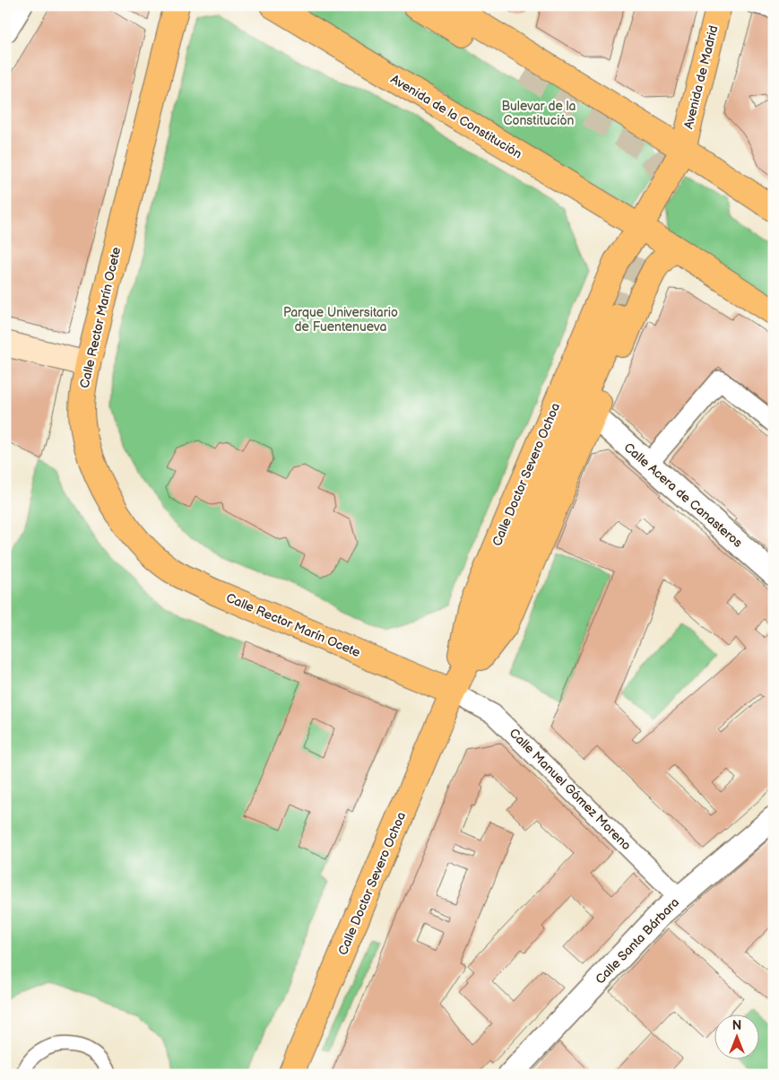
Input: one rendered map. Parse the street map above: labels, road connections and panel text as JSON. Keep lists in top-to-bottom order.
{
  "streets": {
    "main road": [
      "Avenida de Madrid",
      "Avenida de la Constitución",
      "Calle Rector Marín Ocete",
      "Calle Doctor Severo Ochoa"
    ],
    "street": ["Calle Acera de Canasteros", "Calle Manuel Gómez Moreno", "Calle Santa Bárbara"]
  },
  "crossings": [
    ["Avenida de la Constitución", "Calle Doctor Severo Ochoa"],
    ["Calle Rector Marín Ocete", "Calle Doctor Severo Ochoa"],
    ["Calle Rector Marín Ocete", "Calle Manuel Gómez Moreno"],
    ["Calle Doctor Severo Ochoa", "Calle Acera de Canasteros"],
    ["Calle Doctor Severo Ochoa", "Calle Manuel Gómez Moreno"],
    ["Calle Manuel Gómez Moreno", "Calle Santa Bárbara"]
  ],
  "parks": ["Bulevar de la Constitución", "Parque Universitario de Fuentenueva"],
  "north": "top"
}
